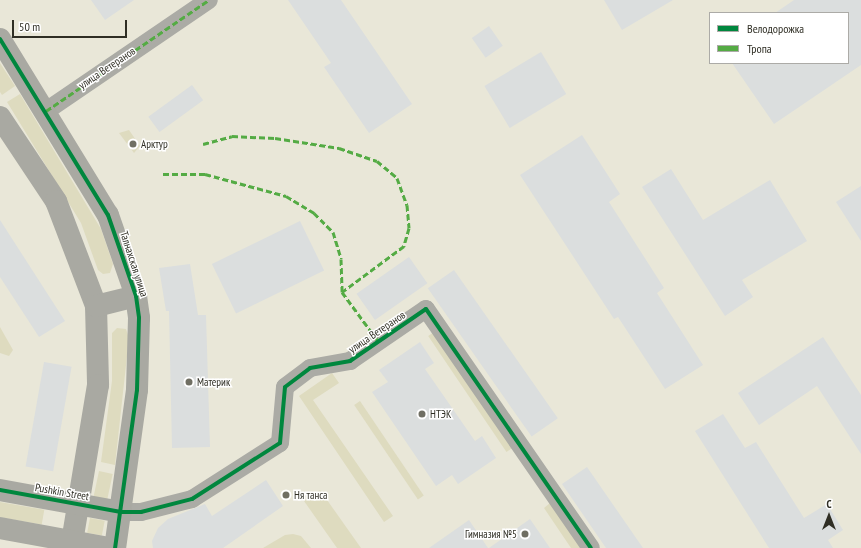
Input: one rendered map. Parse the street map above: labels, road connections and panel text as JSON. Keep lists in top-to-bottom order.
{
  "streets": {
    "street": ["улица Ветеранов", "Талнахская улица", "Pushkin Street"]
  },
  "crossings": [
    ["улица Ветеранов", "Талнахская улица"],
    ["улица Ветеранов", "Pushkin Street"],
    ["Талнахская улица", "Pushkin Street"]
  ],
  "places": [
    "Арктур",
    "Материк",
    "НТЭК",
    "Ня танса",
    "Гимназия №5"
  ],
  "legend": ["Велодорожка", "Тропа"],
  "scale_bar": "50 m",
  "north": "top"
}
